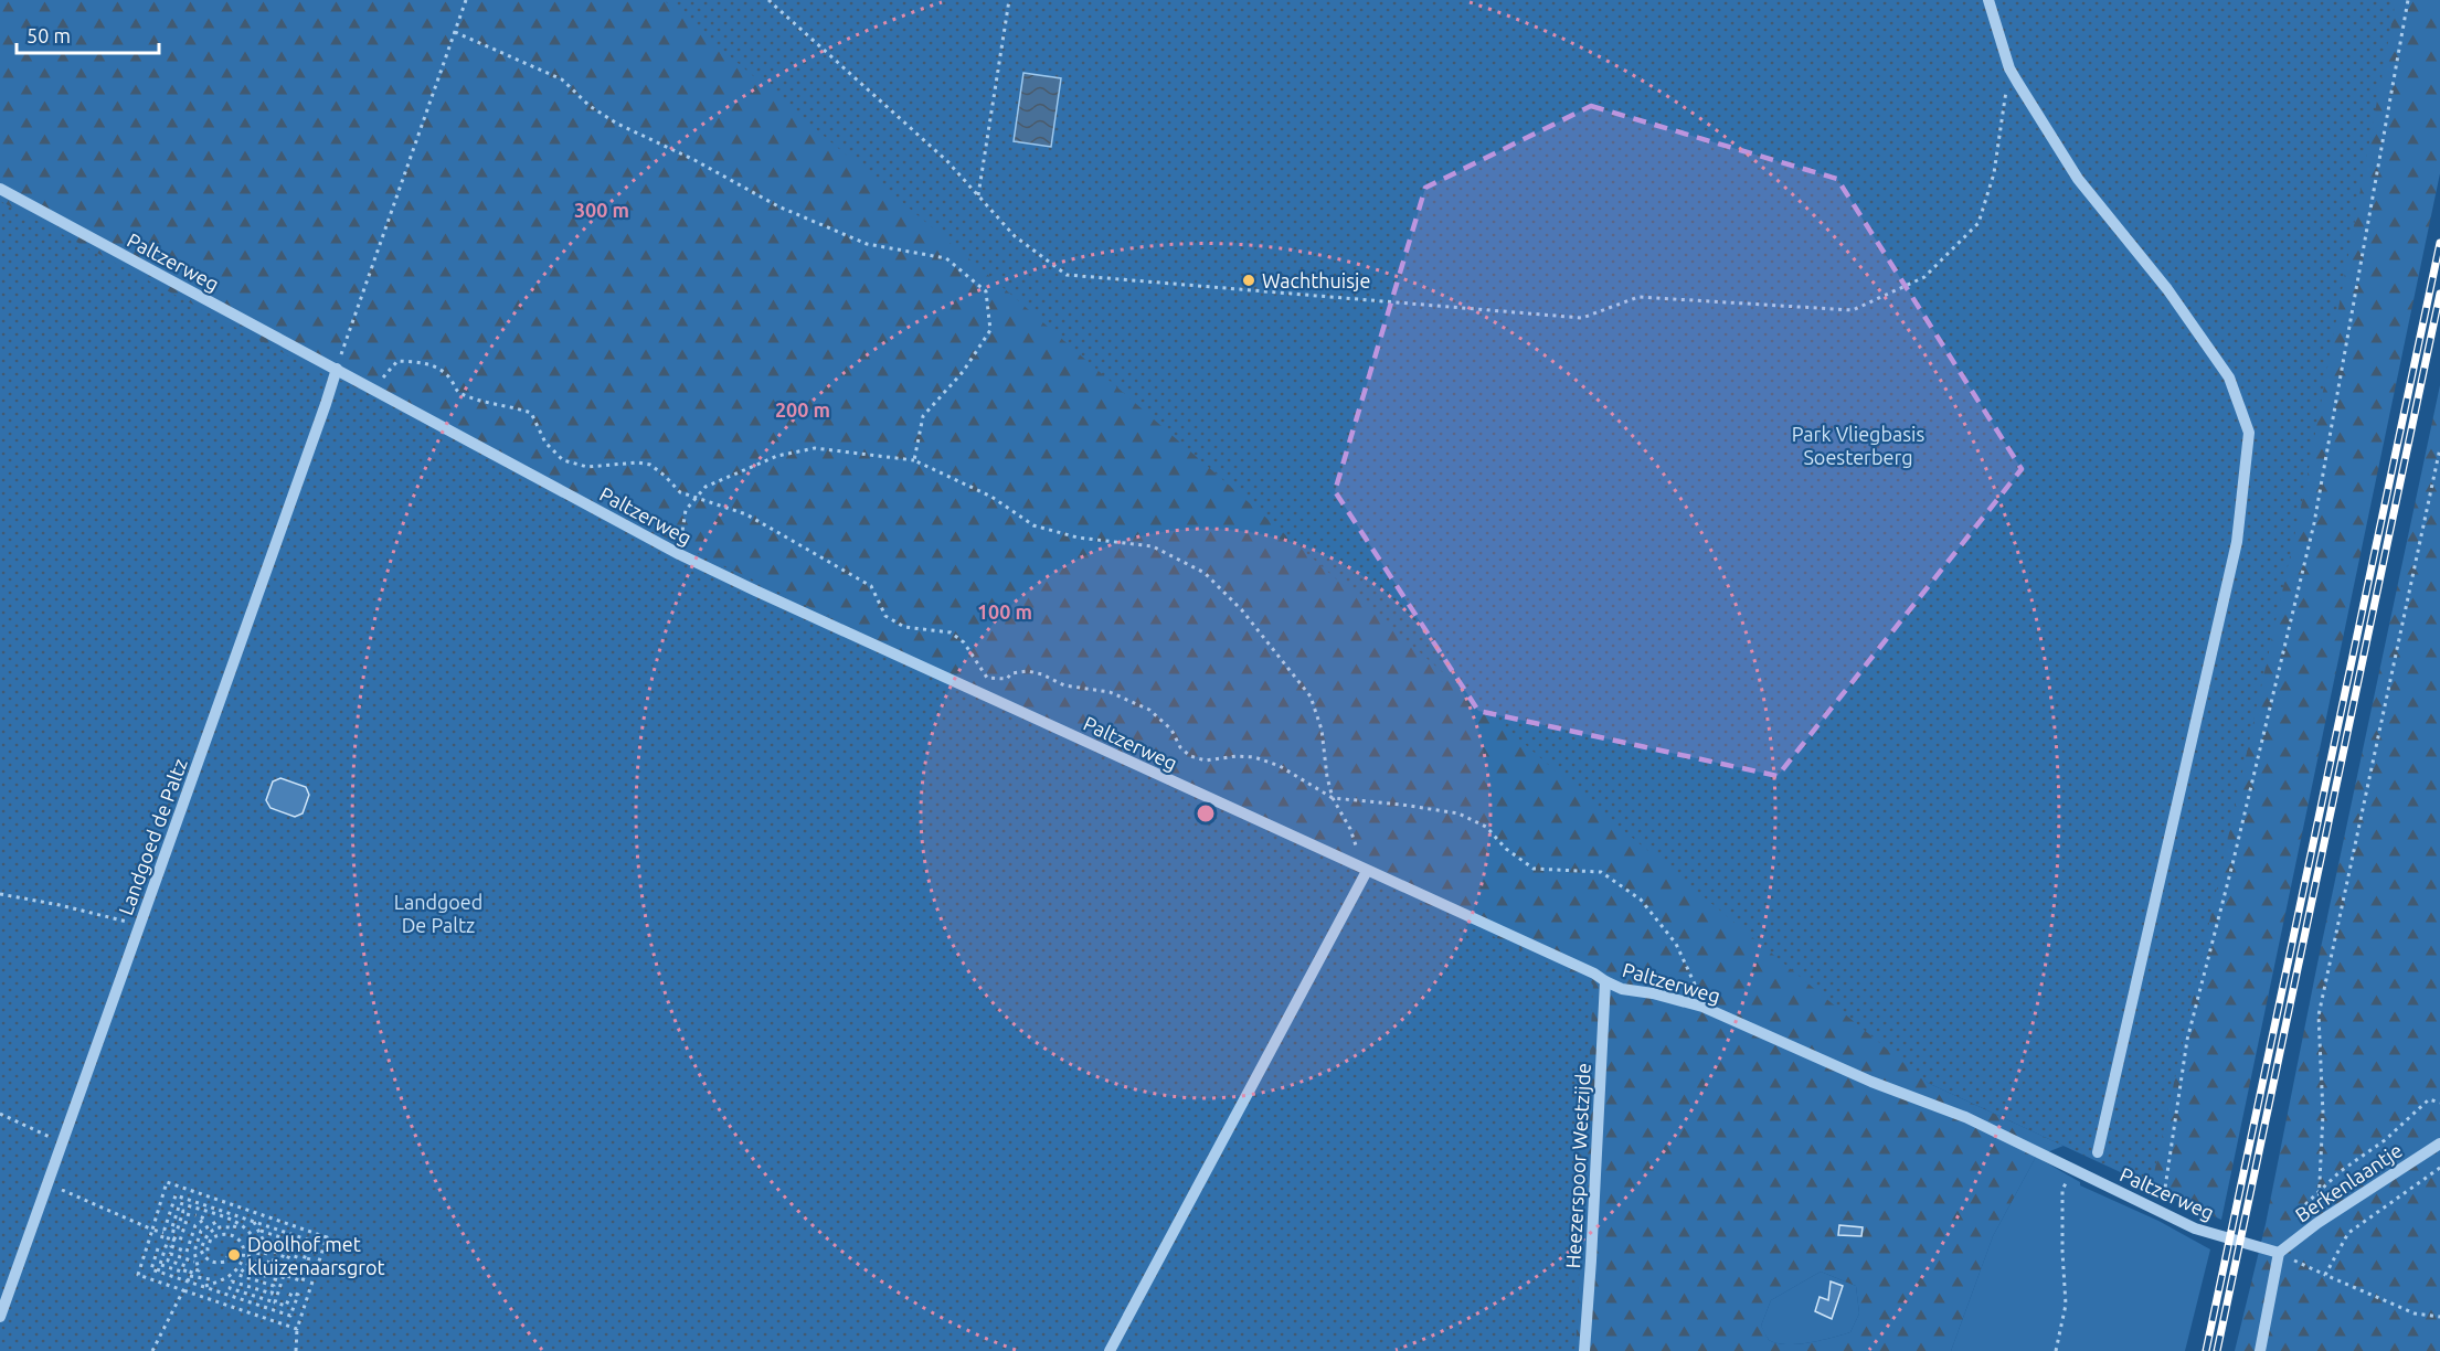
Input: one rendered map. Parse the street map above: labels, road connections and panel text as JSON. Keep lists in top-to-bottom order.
{
  "streets": {
    "street": [
      "Paltzerweg",
      "Landgoed de Paltz",
      "Heezerspoor Westzijde",
      "Berkenlaantje"
    ]
  },
  "crossings": [
    ["Paltzerweg", "Landgoed de Paltz"],
    ["Paltzerweg", "Heezerspoor Westzijde"],
    ["Paltzerweg", "Berkenlaantje"]
  ],
  "parks": ["Park Vliegbasis Soesterberg", "Landgoed De Paltz"],
  "places": ["Wachthuisje", "Doolhof met kluizenaarsgrot"],
  "scale_bar": "50 m",
  "rings": ["300 m", "200 m", "100 m"]
}
